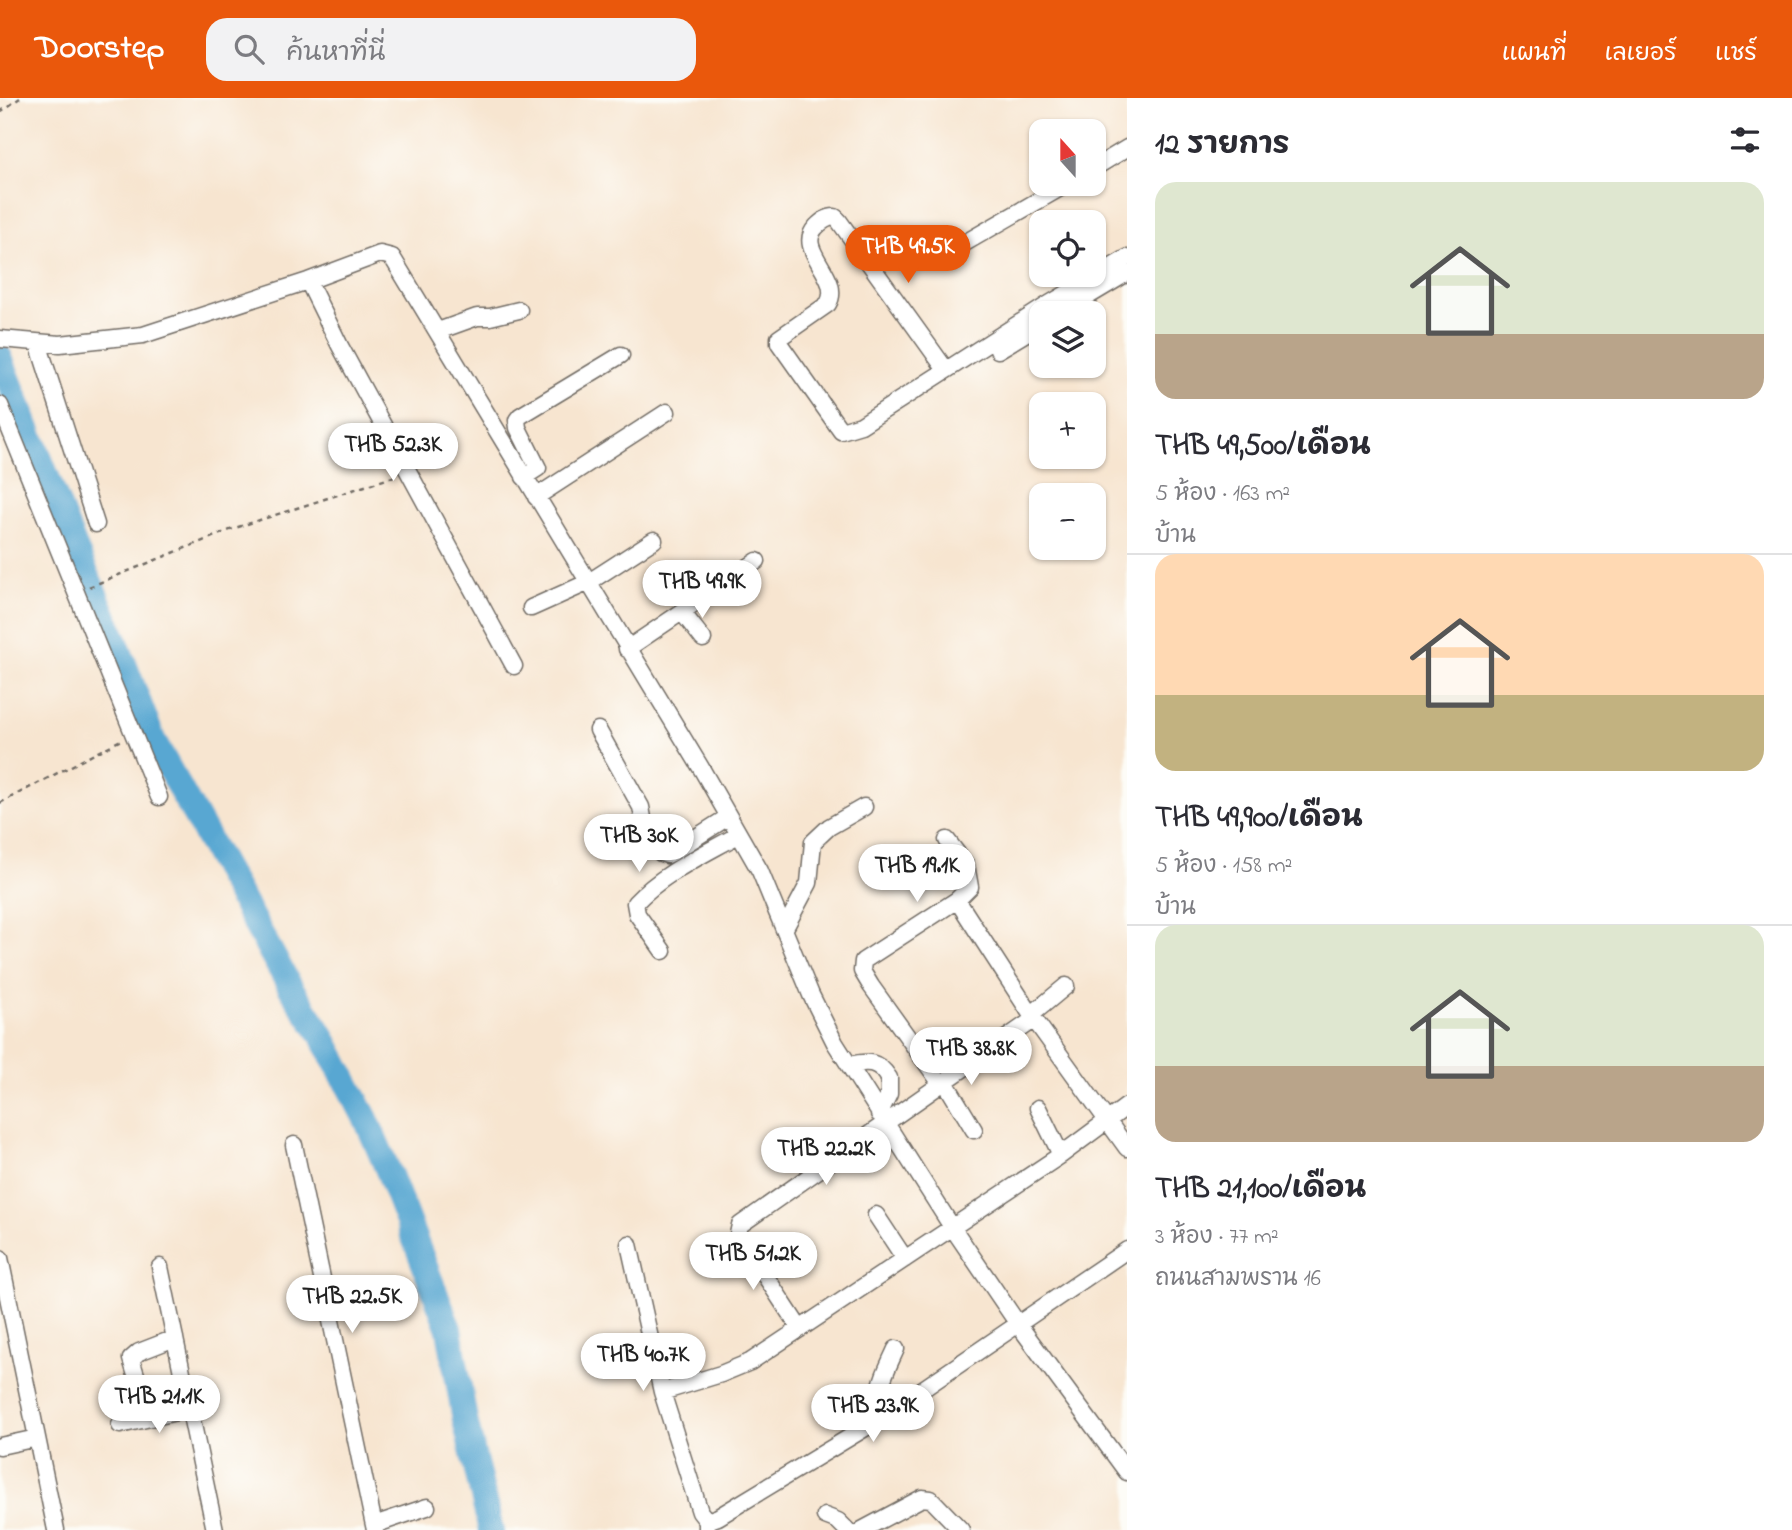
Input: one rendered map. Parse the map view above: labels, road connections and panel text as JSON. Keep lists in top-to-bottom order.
{
  "north": "top",
  "page": {
    "header": "Doorstep",
    "search": "ค้นหาที่นี่",
    "nav": ["แผนที่", "เลเยอร์", "แชร์"],
    "heading": "12 รายการ",
    "map_buttons": ["+", "−"],
    "list": [
      {
        "name": "THB 49,500/เดือน",
        "note": "5 ห้อง · 163 m² · บ้าน"
      },
      {
        "name": "THB 49,900/เดือน",
        "note": "5 ห้อง · 158 m² · บ้าน"
      },
      {
        "name": "THB 21,100/เดือน",
        "note": "3 ห้อง · 77 m² · ถนนสามพราน 16"
      }
    ],
    "price": [
      "THB 49.5K",
      "THB 52.3K",
      "THB 49.9K",
      "THB 30K",
      "THB 19.1K",
      "THB 38.8K",
      "THB 22.2K",
      "THB 51.2K",
      "THB 22.5K",
      "THB 40.7K",
      "THB 21.1K",
      "THB 23.9K"
    ]
  }
}
